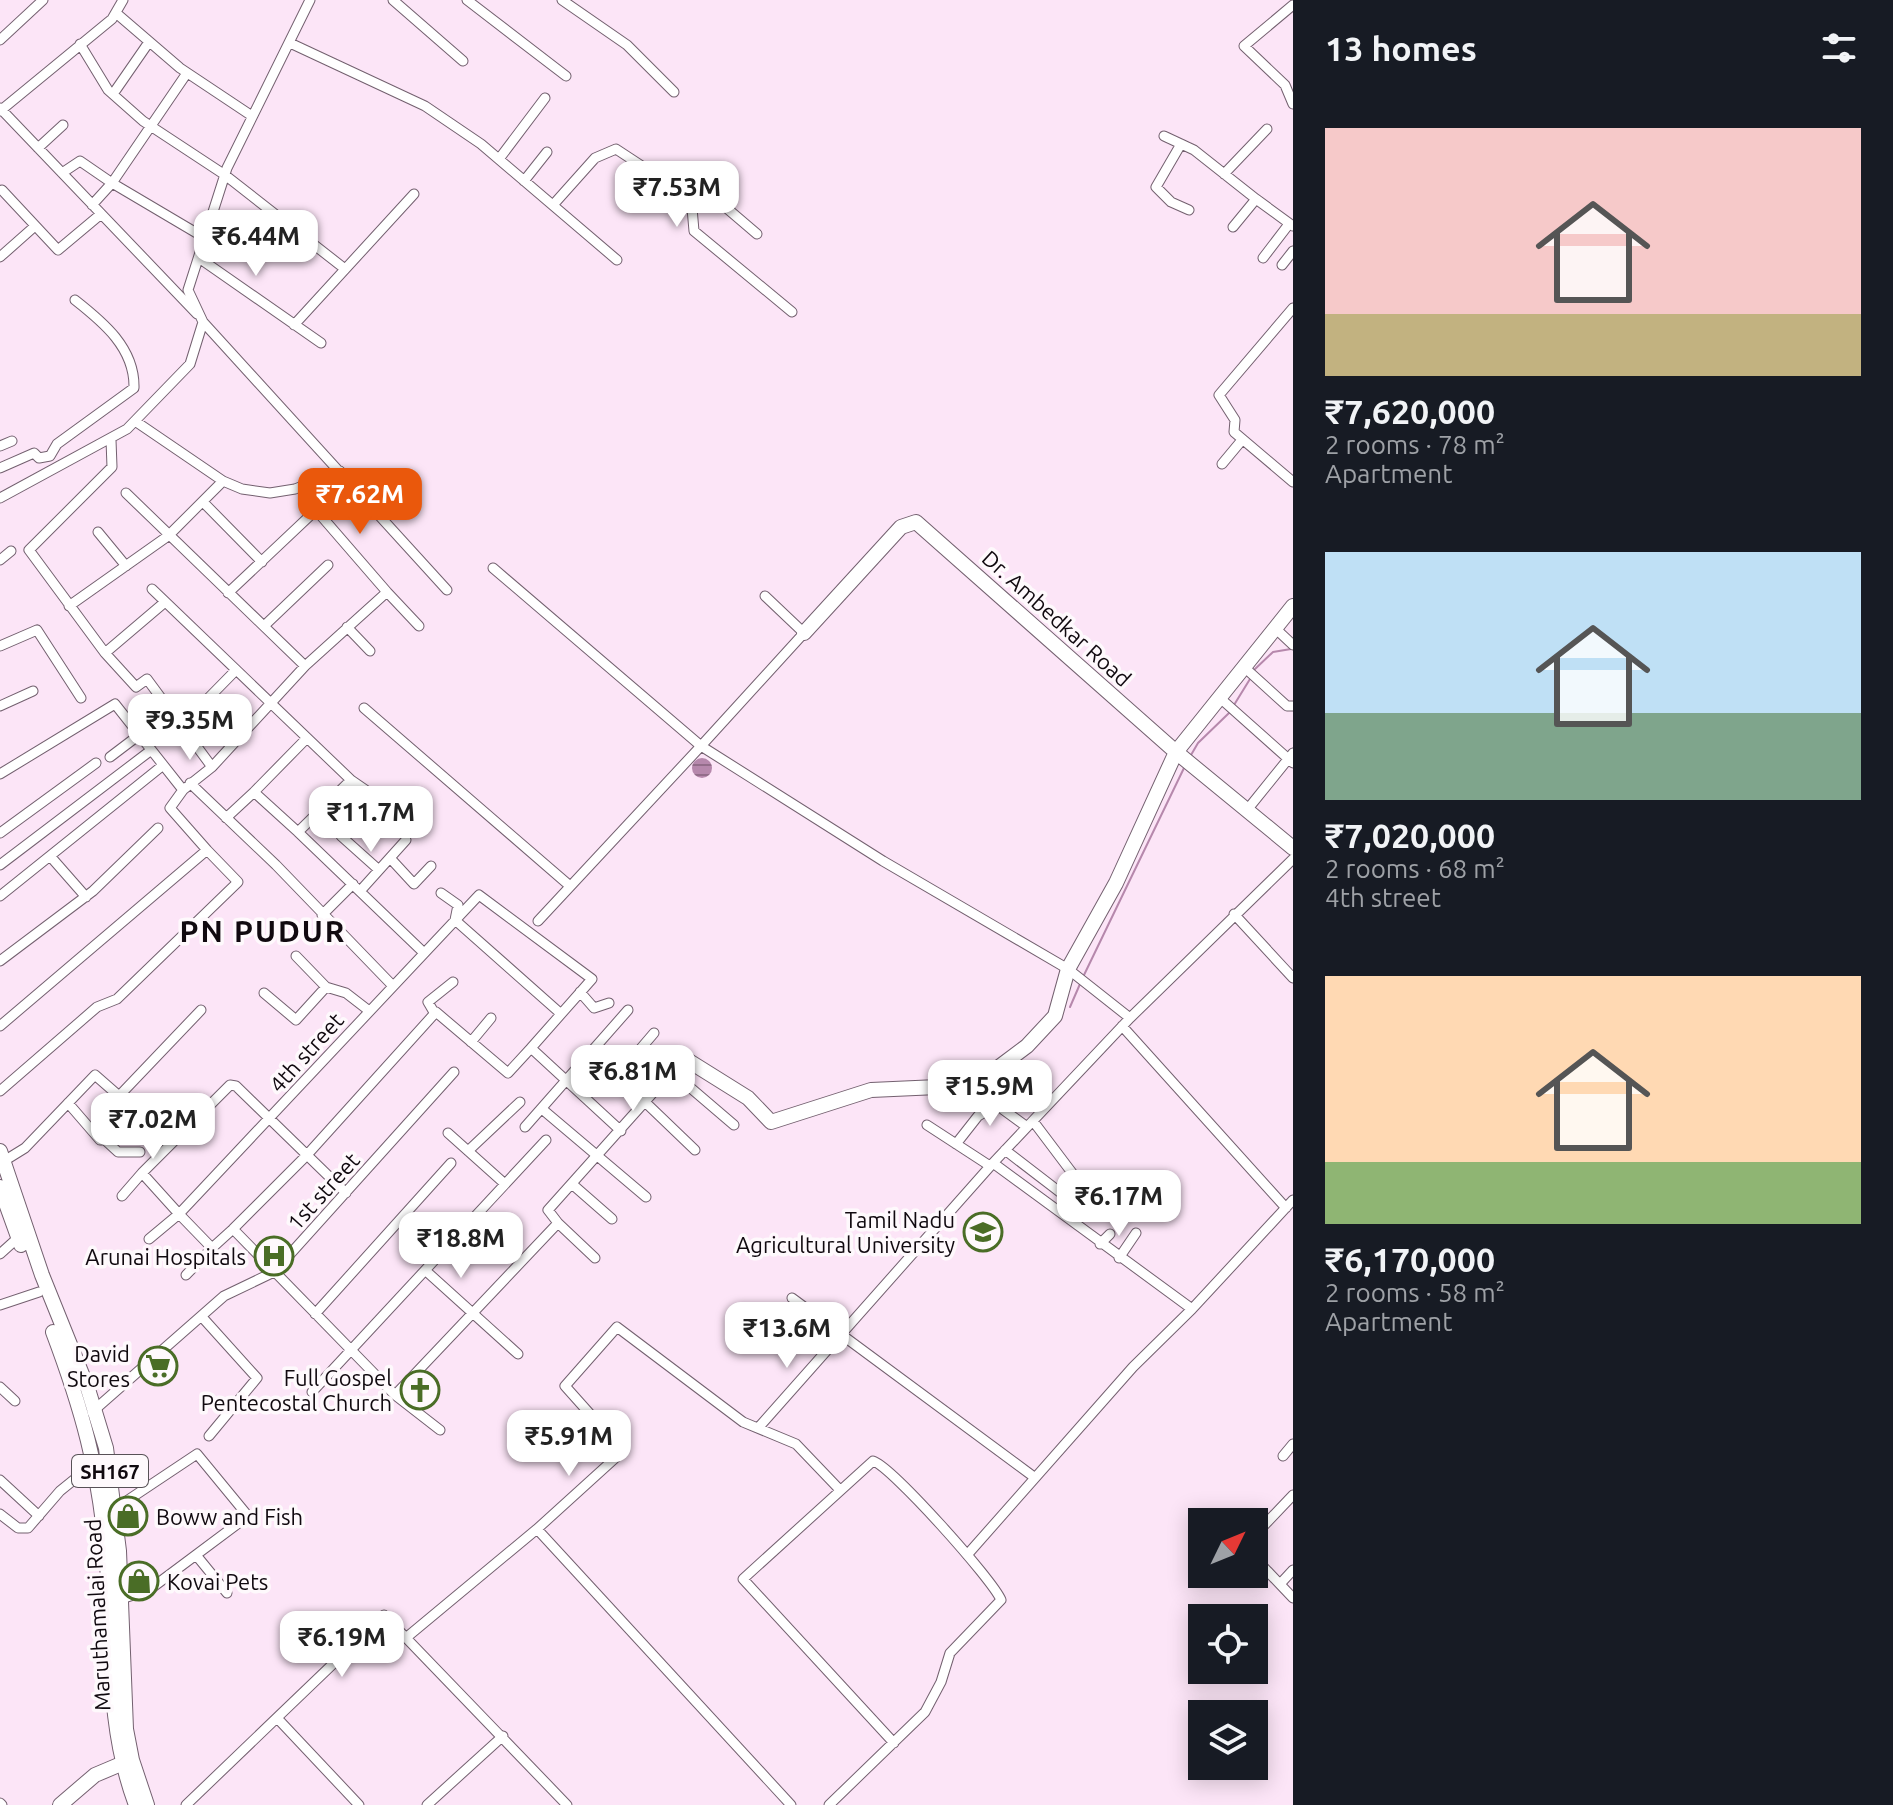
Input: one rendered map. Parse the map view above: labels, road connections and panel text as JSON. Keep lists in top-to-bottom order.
{
  "streets": {
    "street": [
      "Dr. Ambedkar Road",
      "4th street",
      "1st street",
      "SH167",
      "Maruthamalai Road"
    ]
  },
  "crossings": [
    ["1st street", "Maruthamalai Road"]
  ],
  "districts": ["PN PUDUR"],
  "places": {
    "school or university": ["Tamil Nadu Agricultural University"],
    "hospital": ["Arunai Hospitals"],
    "supermarket": ["David Stores"],
    "church": ["Full Gospel Pentecostal Church"],
    "shop": ["Boww and Fish", "Kovai Pets"]
  },
  "north": "top right",
  "page": {
    "heading": "13 homes",
    "list": [
      {
        "name": "₹7,620,000",
        "note": "2 rooms · 78 m² · Apartment"
      },
      {
        "name": "₹7,020,000",
        "note": "2 rooms · 68 m² · 4th street"
      },
      {
        "name": "₹6,170,000",
        "note": "2 rooms · 58 m² · Apartment"
      }
    ],
    "price": [
      "₹7.53M",
      "₹6.44M",
      "₹7.62M",
      "₹9.35M",
      "₹11.7M",
      "₹6.81M",
      "₹15.9M",
      "₹7.02M",
      "₹6.17M",
      "₹18.8M",
      "₹13.6M",
      "₹5.91M",
      "₹6.19M"
    ]
  }
}
